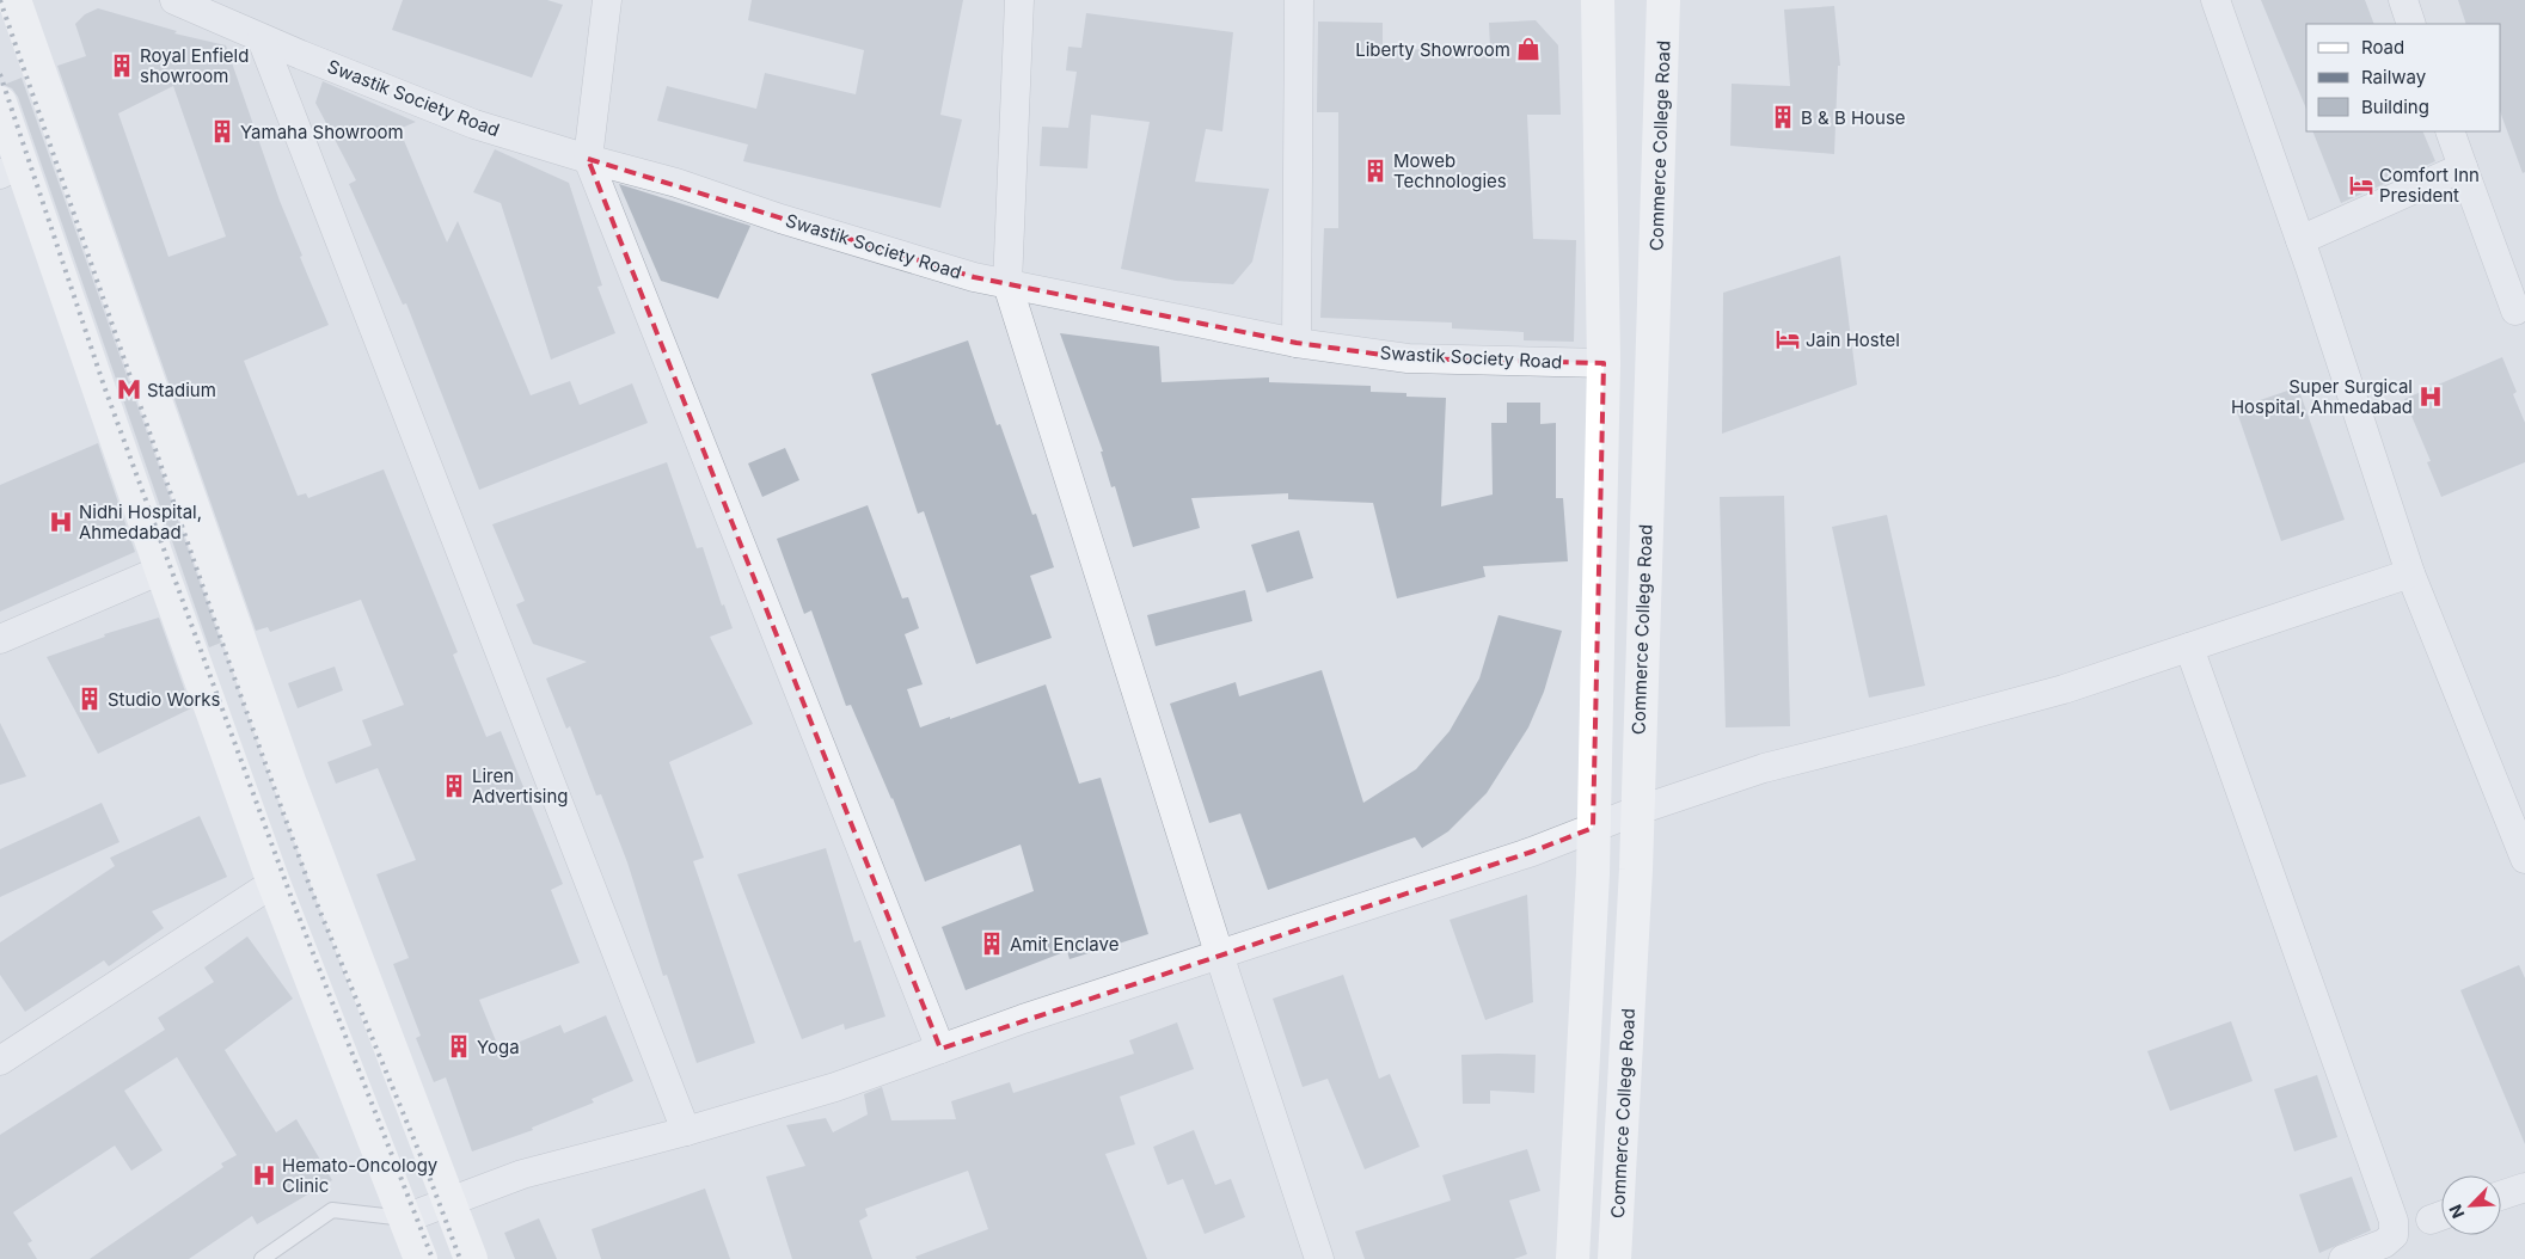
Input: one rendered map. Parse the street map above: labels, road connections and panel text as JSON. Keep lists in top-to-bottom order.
{
  "streets": {
    "main road": ["Commerce College Road"],
    "street": ["Swastik Society Road"]
  },
  "places": {
    "shop": ["Liberty Showroom"],
    "building": [
      "Royal Enfield showroom",
      "B & B House",
      "Yamaha Showroom",
      "Moweb Technologies",
      "Studio Works",
      "Liren Advertising",
      "Amit Enclave",
      "Yoga"
    ],
    "hotel": ["Comfort Inn President", "Jain Hostel"],
    "metro station": ["Stadium"],
    "hospital": ["Super Surgical Hospital, Ahmedabad", "Nidhi Hospital, Ahmedabad", "Hemato-Oncology Clinic"]
  },
  "legend": ["Road", "Railway", "Building"],
  "north": "bottom left"
}
